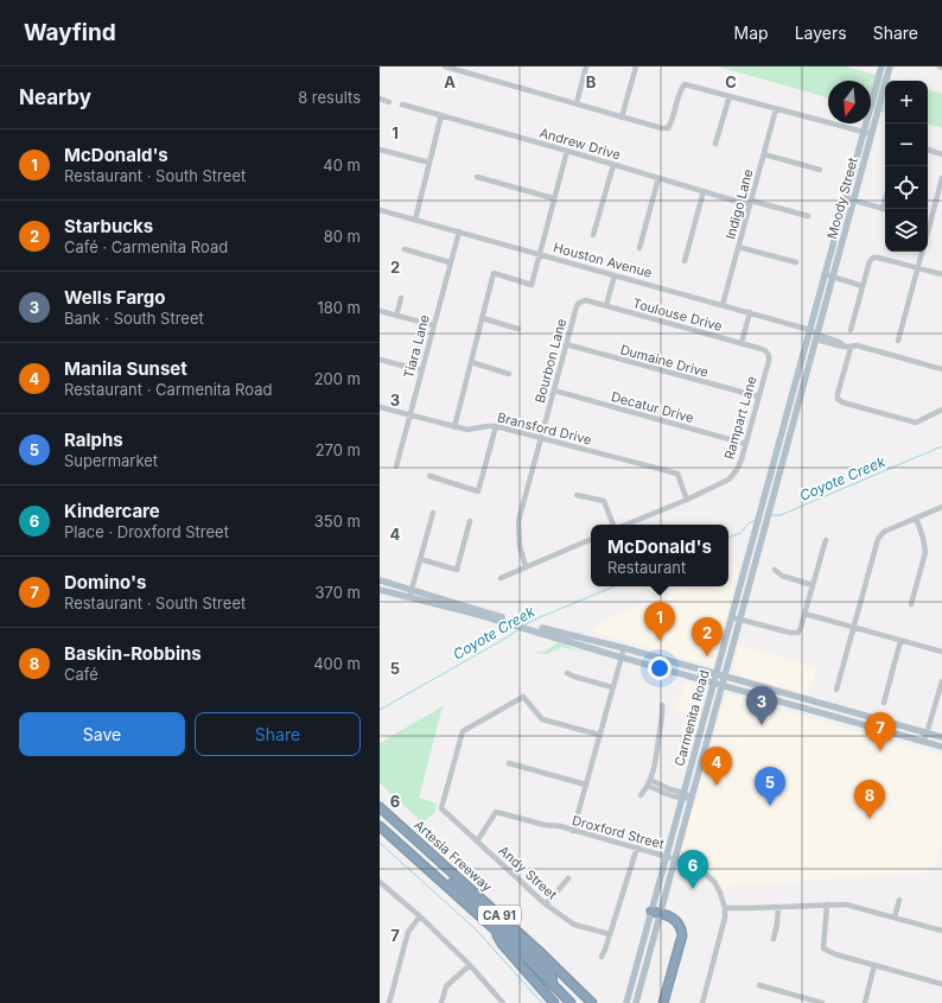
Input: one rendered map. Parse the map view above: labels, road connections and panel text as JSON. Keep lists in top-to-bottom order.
{
  "streets": {
    "highway": ["Artesia Freeway", "CA 91"],
    "main road": ["Moody Street", "Carmenita Road"],
    "street": [
      "Andrew Drive",
      "Indigo Lane",
      "Houston Avenue",
      "Toulouse Drive",
      "Tiara Lane",
      "Bourbon Lane",
      "Dumaine Drive",
      "Decatur Drive",
      "Rampart Lane",
      "Bransford Drive",
      "Droxford Street",
      "Andy Street"
    ]
  },
  "crossings": [
    ["Andrew Drive", "Indigo Lane"],
    ["Moody Street", "Houston Avenue"],
    ["Moody Street", "Carmenita Road"],
    ["Indigo Lane", "Houston Avenue"],
    ["Houston Avenue", "Tiara Lane"],
    ["Houston Avenue", "Carmenita Road"],
    ["Toulouse Drive", "Bourbon Lane"],
    ["Toulouse Drive", "Rampart Lane"],
    ["Tiara Lane", "Bransford Drive"],
    ["Bourbon Lane", "Dumaine Drive"],
    ["Bourbon Lane", "Decatur Drive"],
    ["Bourbon Lane", "Bransford Drive"],
    ["Dumaine Drive", "Rampart Lane"],
    ["Decatur Drive", "Rampart Lane"],
    ["Rampart Lane", "Bransford Drive"],
    ["Carmenita Road", "Droxford Street"],
    ["Droxford Street", "Andy Street"]
  ],
  "water": ["Coyote Creek"],
  "north": "bottom",
  "page": {
    "header": "Wayfind",
    "nav": ["Map", "Layers", "Share"],
    "heading": ["Nearby", "8 results"],
    "map_buttons": ["+", "−"],
    "list": [
      {
        "mark": "1",
        "name": "McDonald's",
        "note": "Restaurant · South Street",
        "value": "40 m"
      },
      {
        "mark": "2",
        "name": "Starbucks",
        "note": "Café · Carmenita Road",
        "value": "80 m"
      },
      {
        "mark": "3",
        "name": "Wells Fargo",
        "note": "Bank · South Street",
        "value": "180 m"
      },
      {
        "mark": "4",
        "name": "Manila Sunset",
        "note": "Restaurant · Carmenita Road",
        "value": "200 m"
      },
      {
        "mark": "5",
        "name": "Ralphs",
        "note": "Supermarket",
        "value": "270 m"
      },
      {
        "mark": "6",
        "name": "Kindercare",
        "note": "Place · Droxford Street",
        "value": "350 m"
      },
      {
        "mark": "7",
        "name": "Domino's",
        "note": "Restaurant · South Street",
        "value": "370 m"
      },
      {
        "mark": "8",
        "name": "Baskin-Robbins",
        "note": "Café",
        "value": "400 m"
      }
    ],
    "popup": ["McDonald's", "Restaurant"],
    "pins": [
      "1",
      "2",
      "3",
      "7",
      "4",
      "5",
      "8",
      "6"
    ],
    "buttons": ["Save", "Share"]
  },
  "grid": {
    "columns": ["A", "B", "C"],
    "rows": [
      "1",
      "2",
      "3",
      "4",
      "5",
      "6",
      "7"
    ]
  }
}
